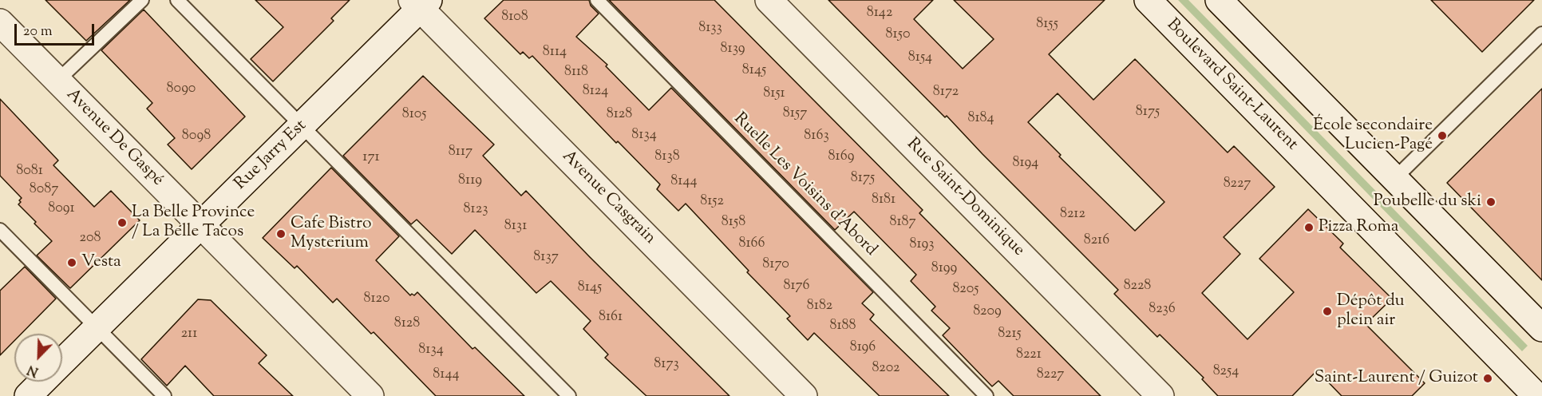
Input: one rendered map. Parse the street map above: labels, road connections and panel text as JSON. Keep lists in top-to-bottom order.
{
  "streets": {
    "street": [
      "Boulevard Saint-Laurent",
      "Avenue De Gaspé",
      "Rue Jarry Est",
      "Avenue Casgrain",
      "Rue Saint-Dominique"
    ],
    "lane": ["Ruelle Les Voisins d’Abord"]
  },
  "crossings": [
    ["Avenue De Gaspé", "Rue Jarry Est"],
    ["Rue Jarry Est", "Avenue Casgrain"]
  ],
  "places": [
    "École secondaire Lucien-Pagé",
    "Poubelle du ski",
    "La Belle Province / La Belle Tacos",
    "Pizza Roma",
    "Cafe Bistro Mysterium",
    "Vesta",
    "Dépôt du plein air",
    "Saint-Laurent / Guizot"
  ],
  "house_numbers": [
    "8142",
    "8108",
    "8155",
    "8133",
    "8150",
    "8139",
    "8114",
    "8154",
    "8145",
    "8118",
    "8090",
    "8124",
    "8172",
    "8151",
    "8175",
    "8157",
    "8105",
    "8128",
    "8184",
    "8134",
    "8098",
    "8163",
    "8117",
    "8138",
    "8169",
    "171",
    "8194",
    "8081",
    "8175",
    "8119",
    "8144",
    "8227",
    "8087",
    "8181",
    "8152",
    "8091",
    "8123",
    "8212",
    "8158",
    "8187",
    "8131",
    "208",
    "8216",
    "8166",
    "8193",
    "8137",
    "8170",
    "8199",
    "8176",
    "8228",
    "8145",
    "8205",
    "8120",
    "8182",
    "8236",
    "8209",
    "8161",
    "8128",
    "8188",
    "211",
    "8215",
    "8196",
    "8134",
    "8221",
    "8173",
    "8202",
    "8254",
    "8144",
    "8227"
  ],
  "scale_bar": "20 m",
  "north": "bottom left"
}
